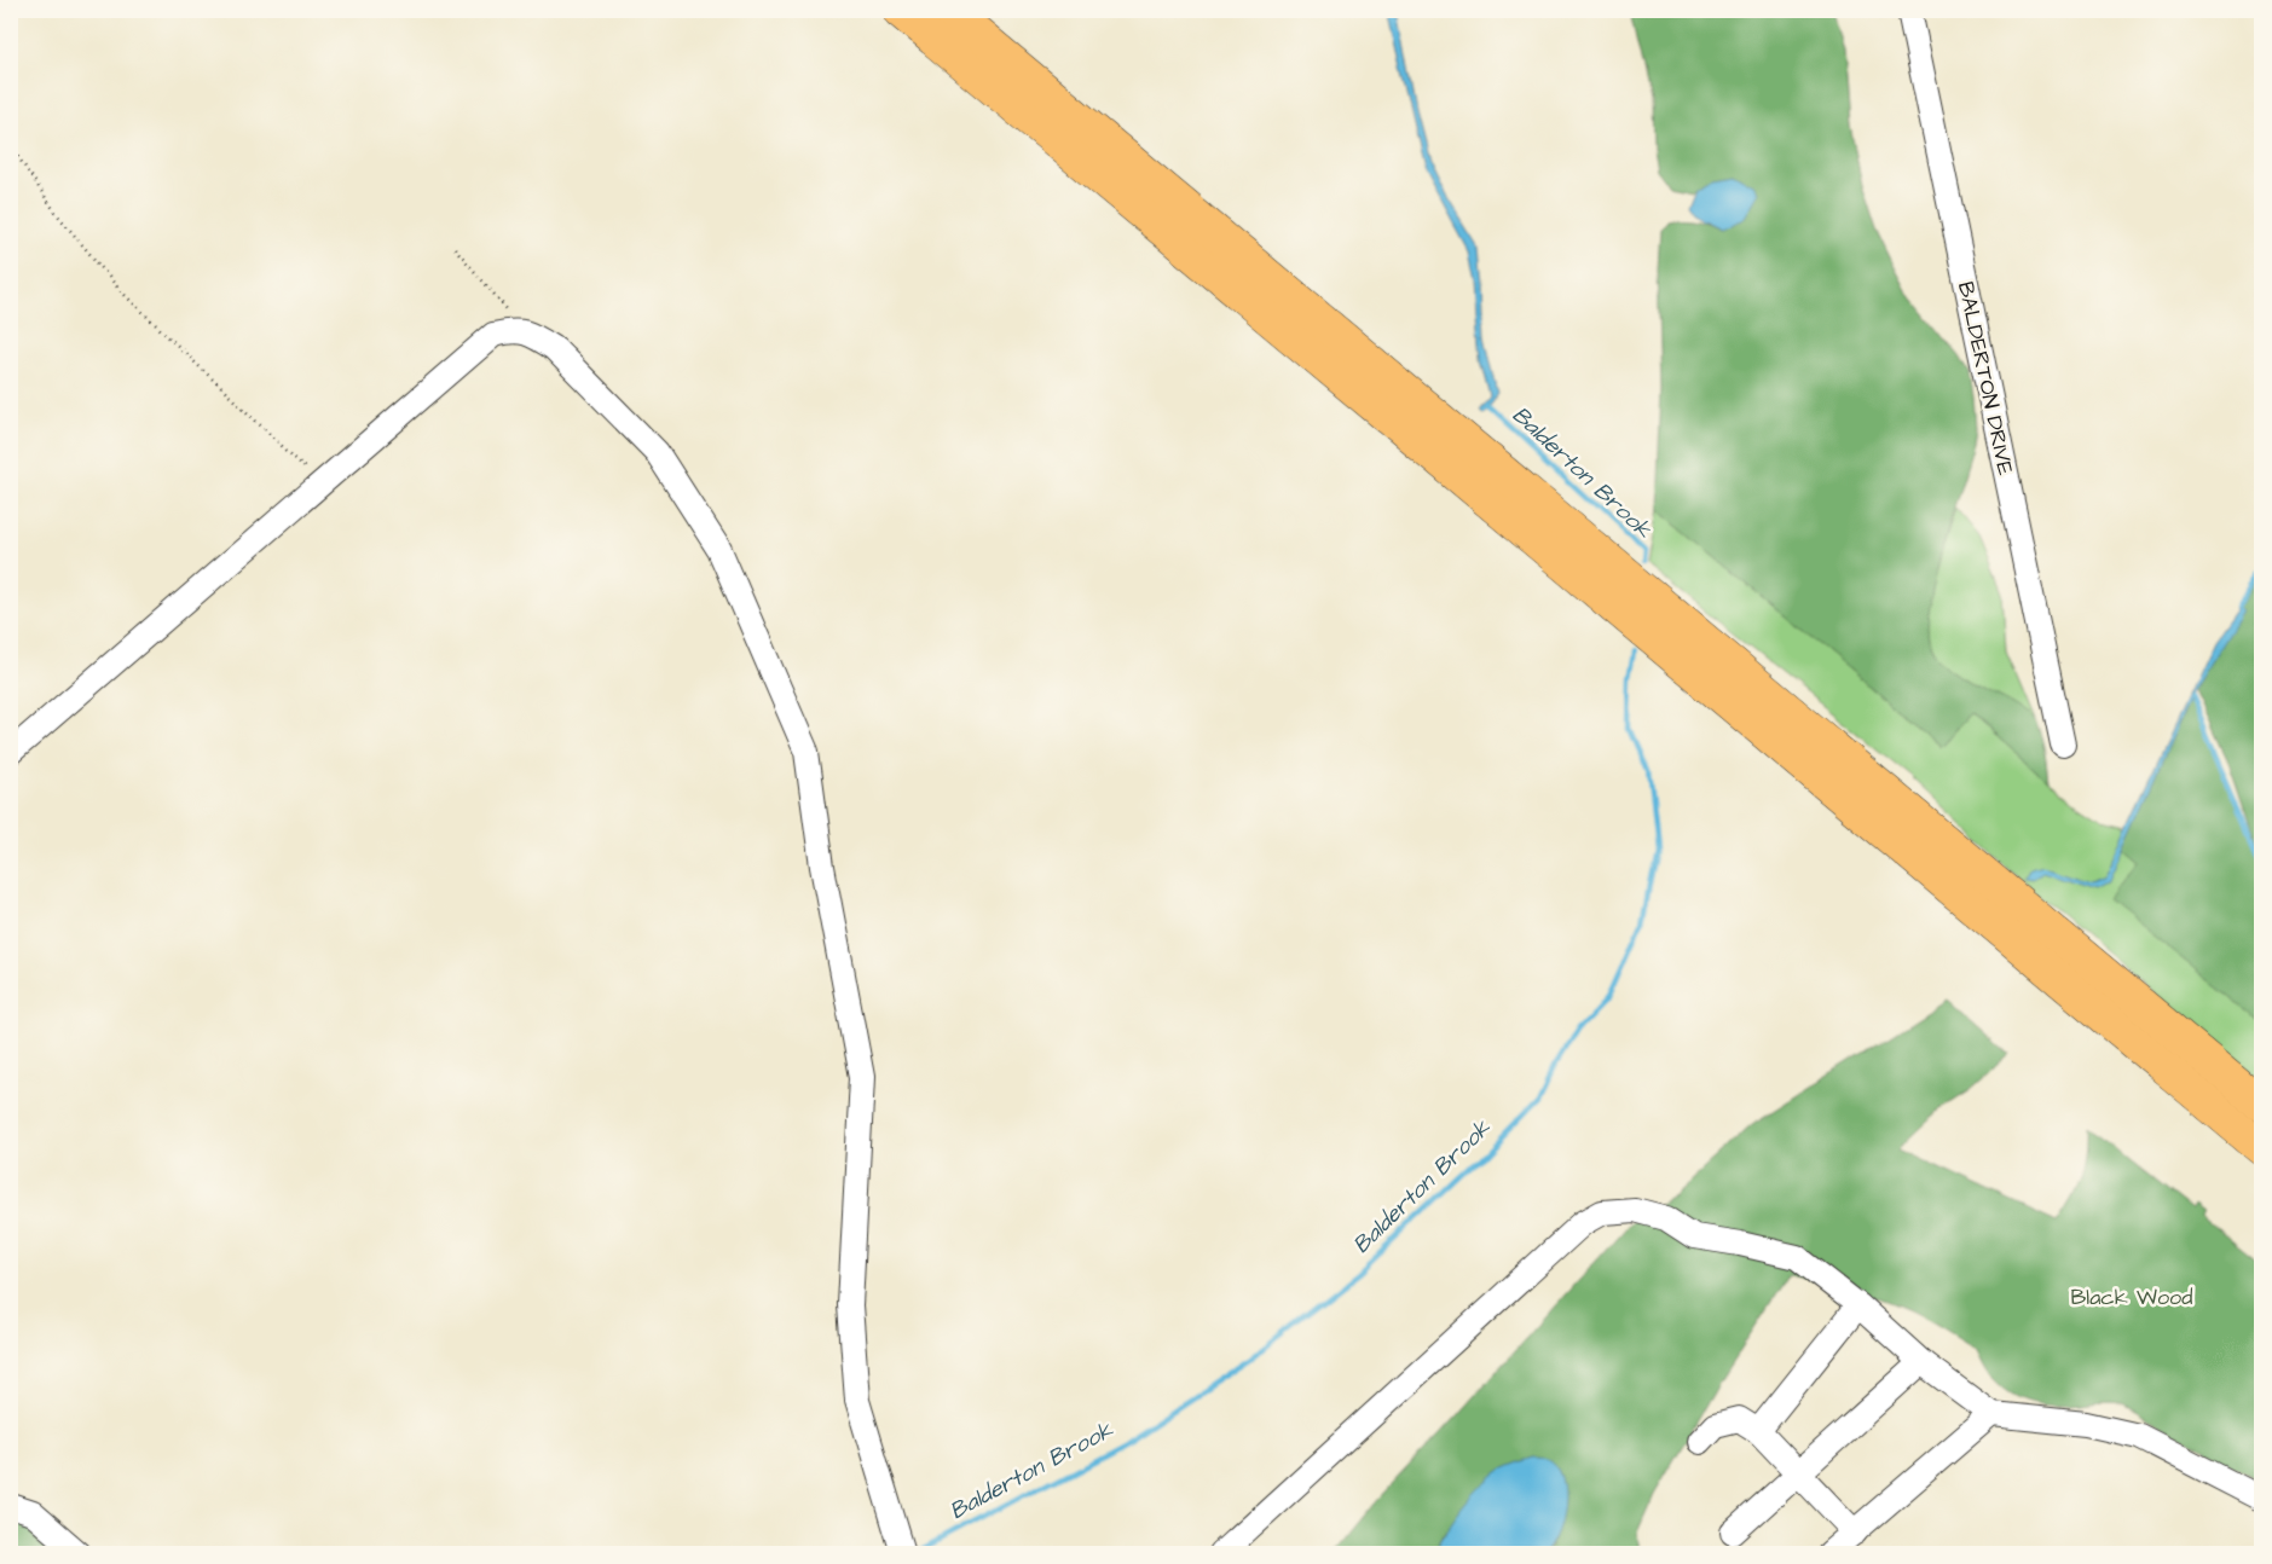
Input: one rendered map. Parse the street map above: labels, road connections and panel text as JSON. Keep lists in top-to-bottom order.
{
  "streets": {
    "lane": ["BALDERTON DRIVE"]
  },
  "water": ["Balderton Brook"],
  "parks": ["Black Wood"]
}
